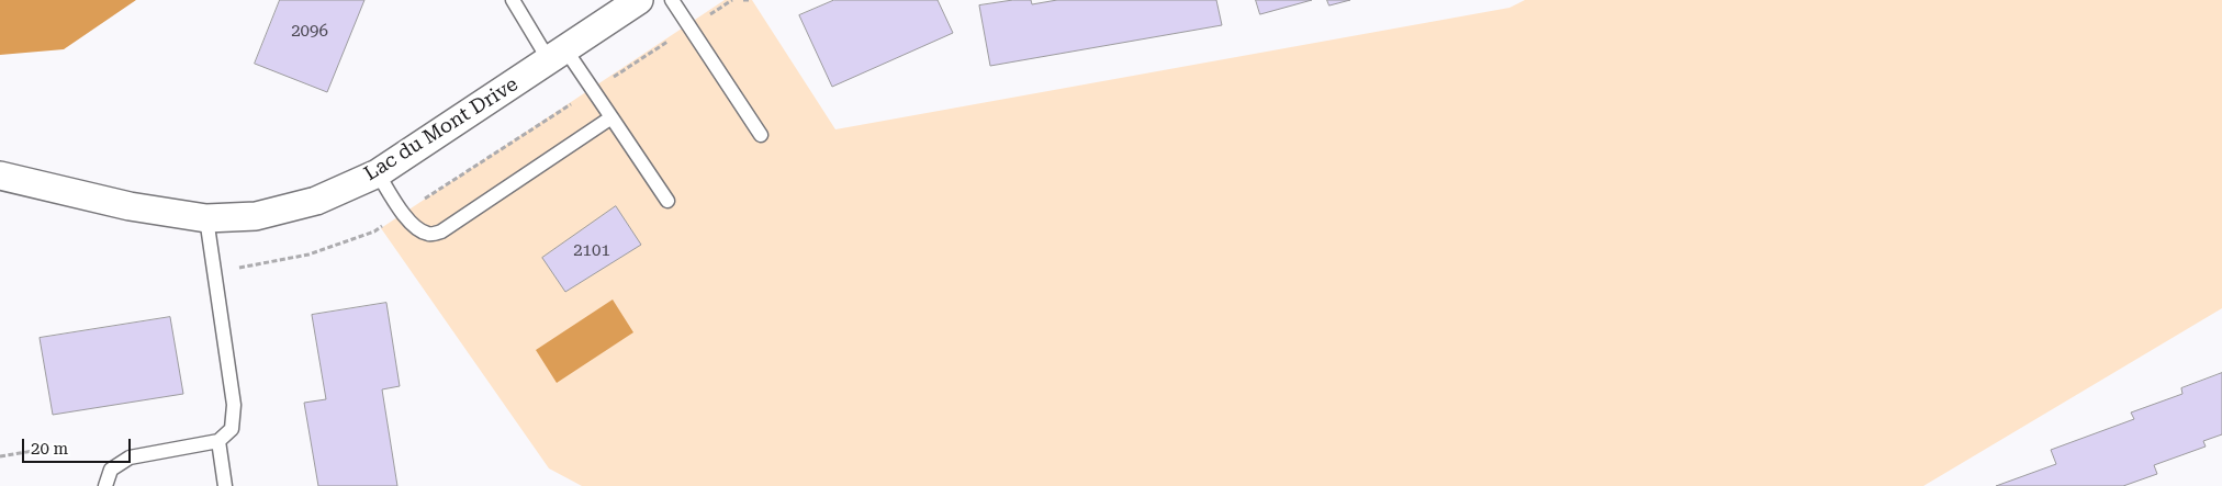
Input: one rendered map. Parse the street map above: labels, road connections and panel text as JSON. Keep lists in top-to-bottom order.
{
  "streets": {
    "street": ["Lac du Mont Drive"]
  },
  "house_numbers": ["2096", "2101"],
  "scale_bar": "20 m"
}
